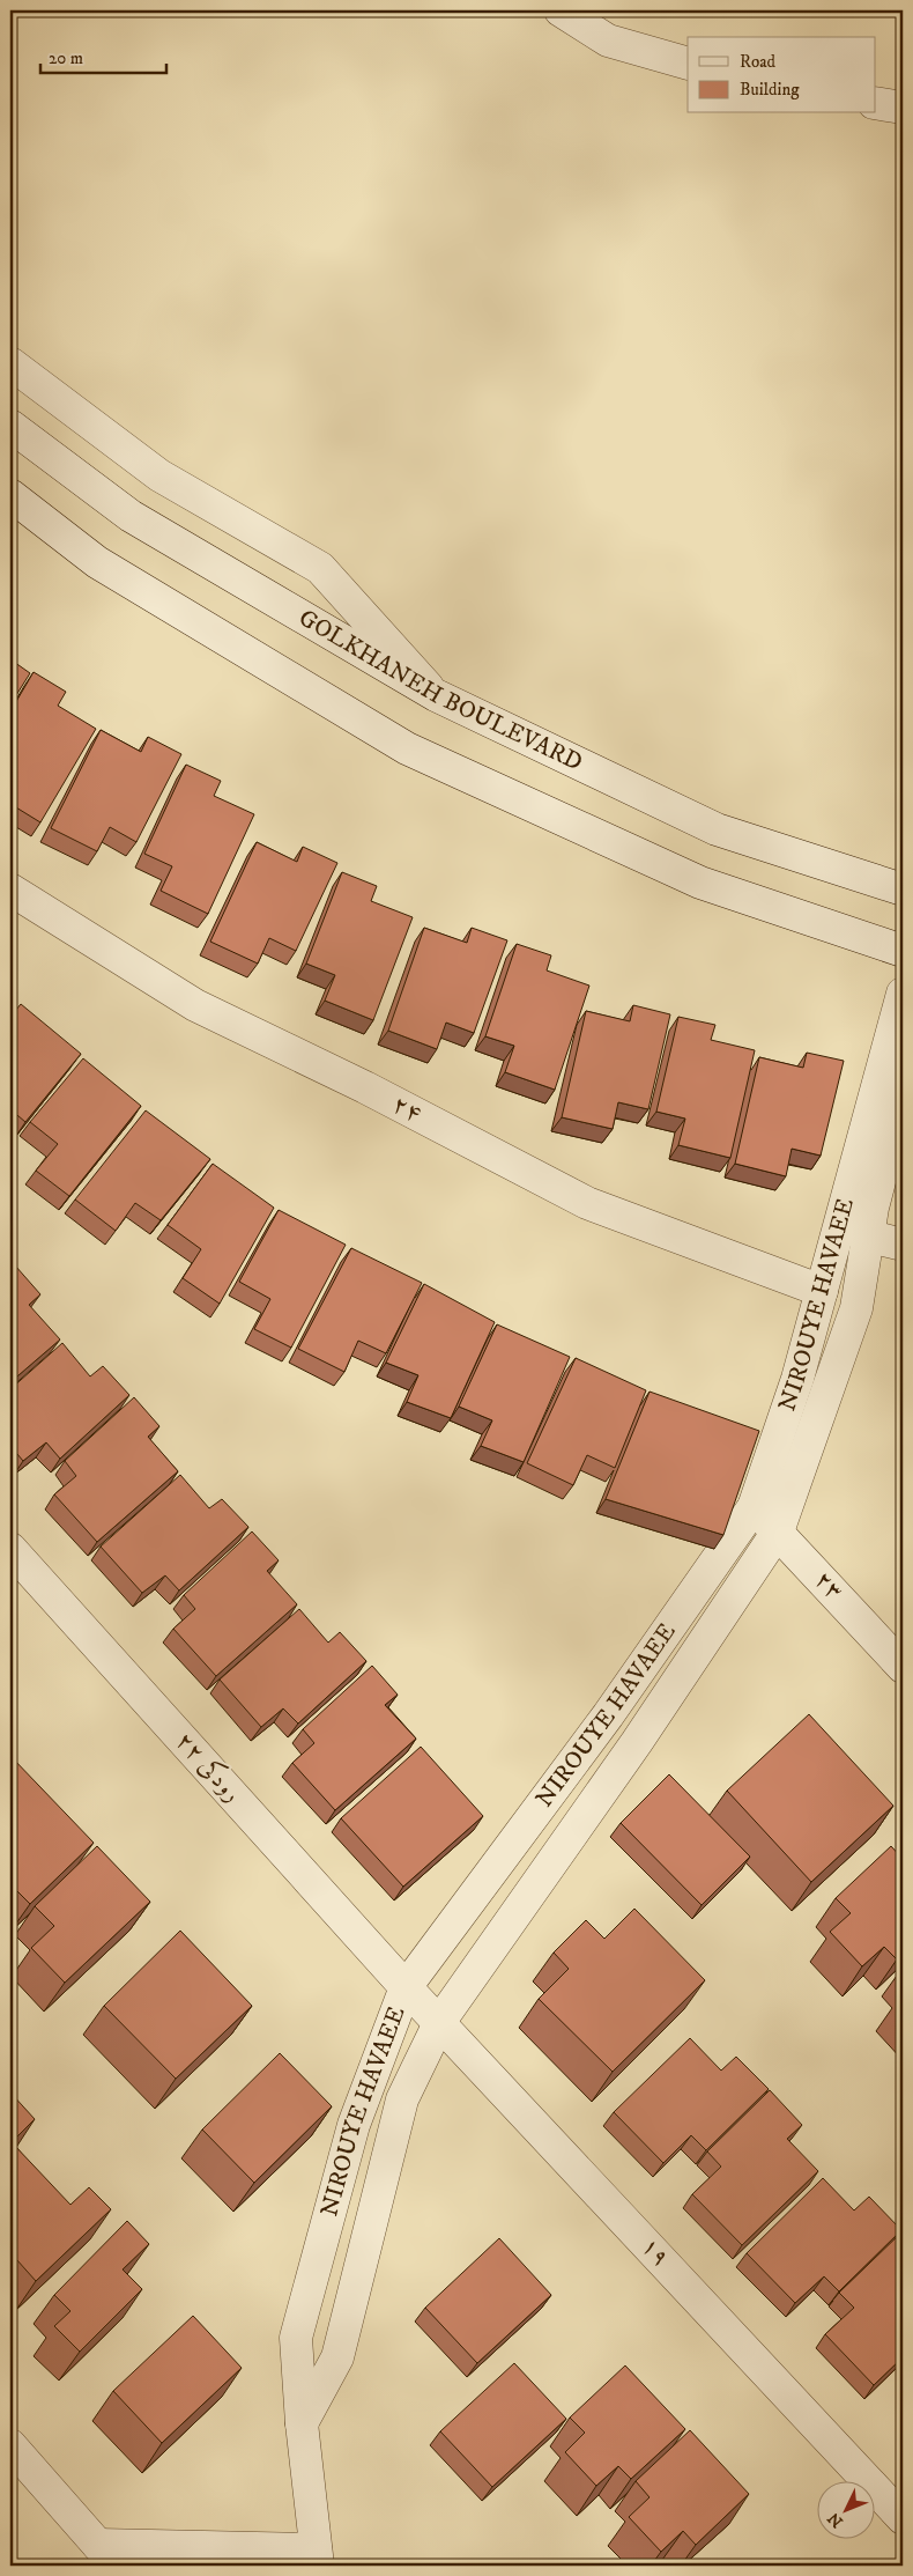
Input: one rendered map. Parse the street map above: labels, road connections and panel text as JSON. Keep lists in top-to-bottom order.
{
  "streets": {
    "street": [
      "GOLKHANEH BOULEVARD",
      "۲۴",
      "NIROUYE HAVAEE",
      "۲۳",
      "رودکی ۲۲",
      "۱۹"
    ]
  },
  "crossings": [
    ["۲۴", "NIROUYE HAVAEE"],
    ["NIROUYE HAVAEE", "۲۳"],
    ["NIROUYE HAVAEE", "رودکی ۲۲"],
    ["NIROUYE HAVAEE", "۱۹"],
    ["رودکی ۲۲", "۱۹"]
  ],
  "legend": ["Road", "Building"],
  "scale_bar": "20 m",
  "north": "bottom left"
}
